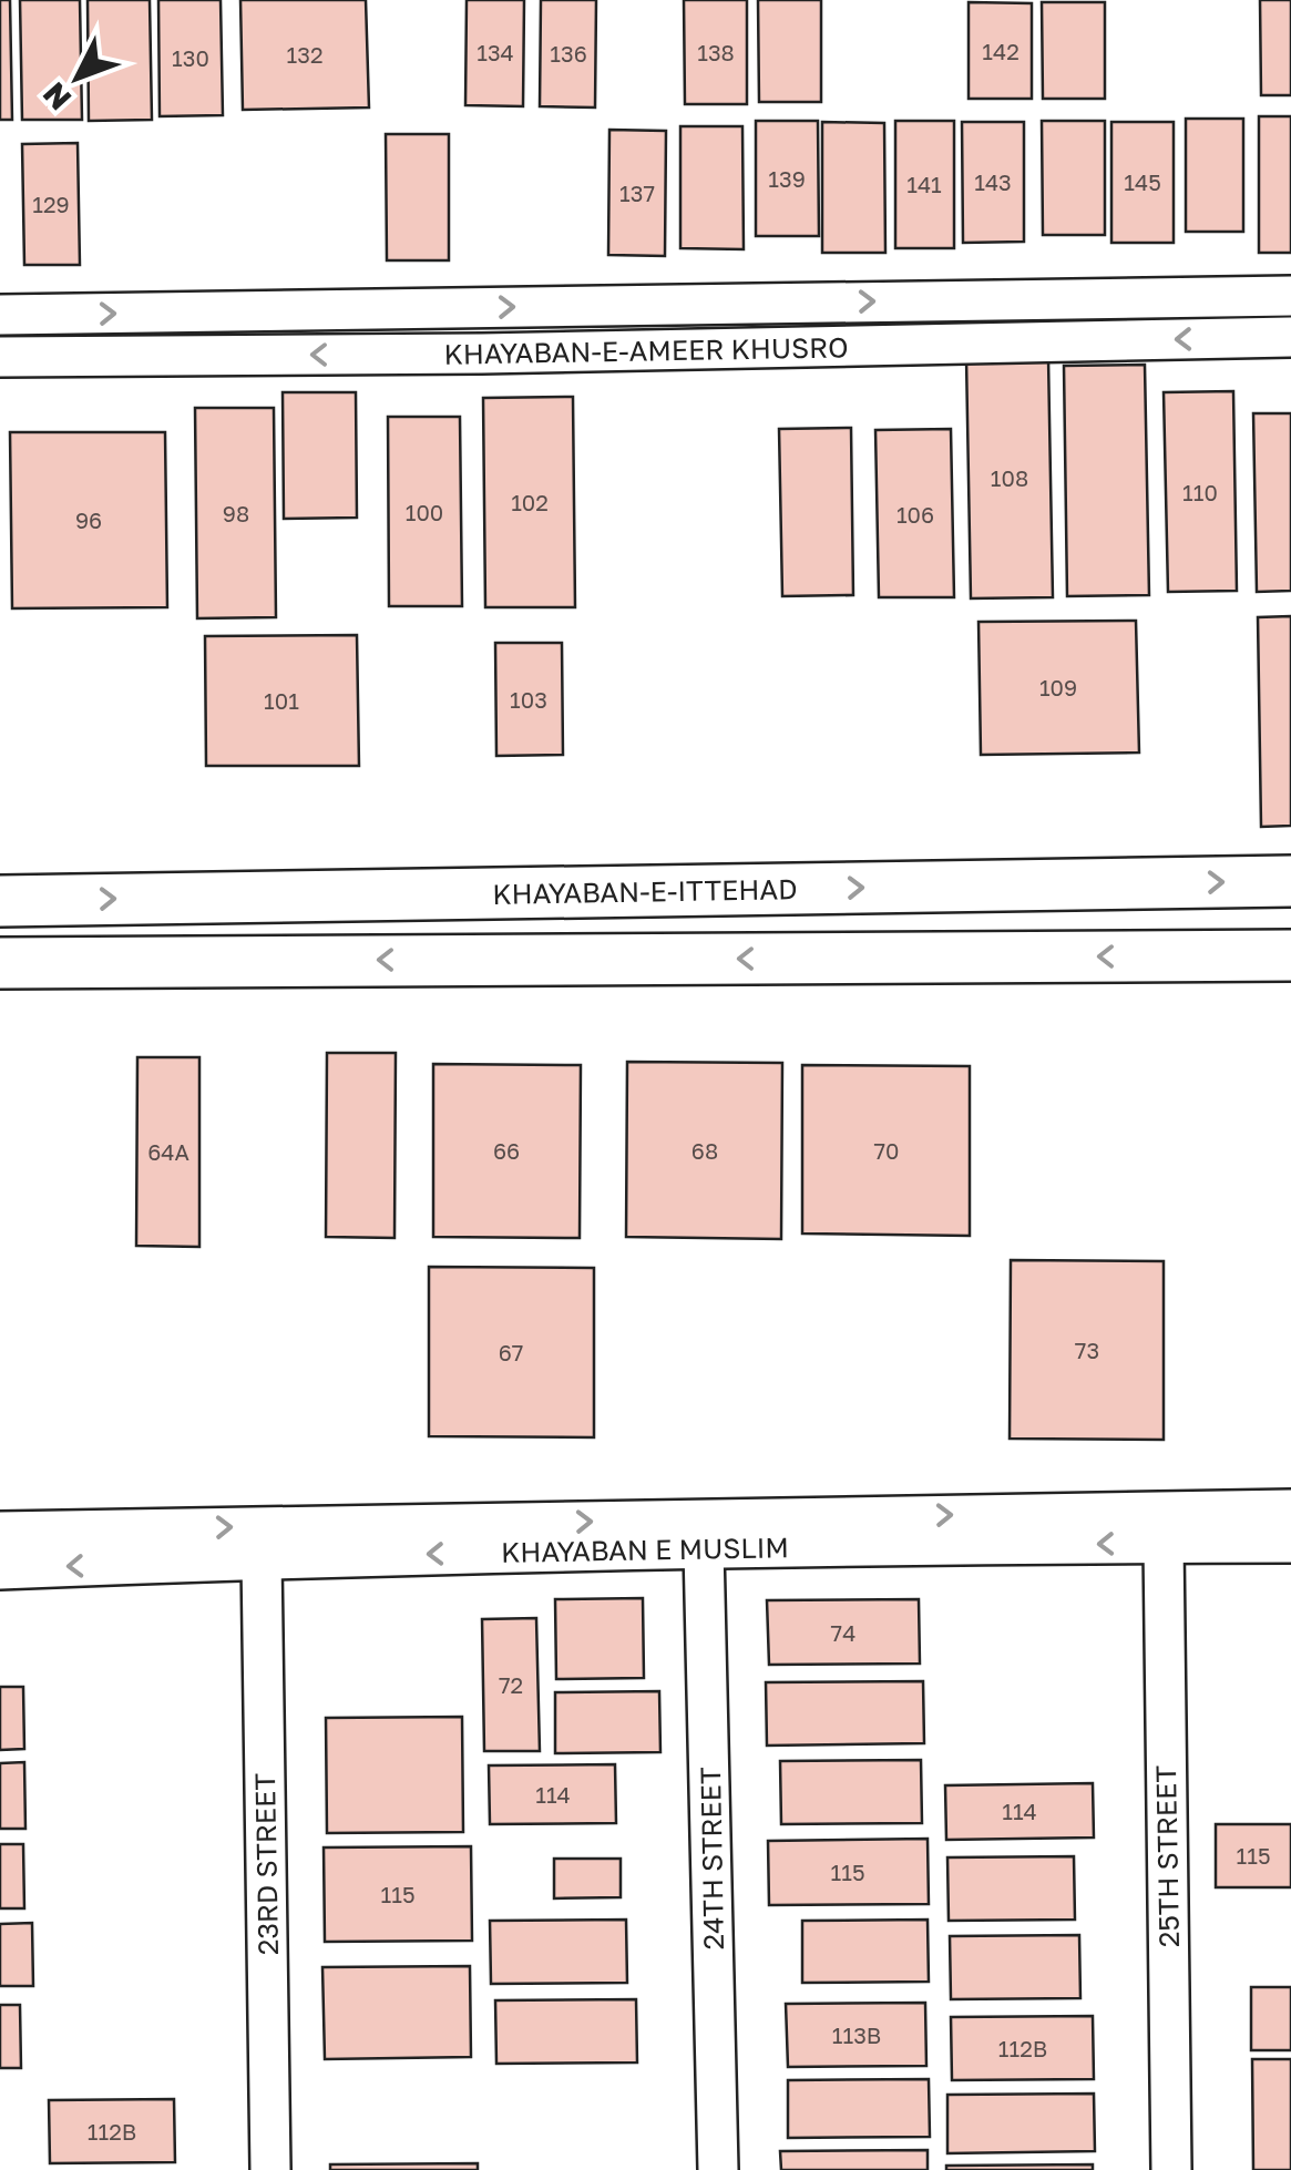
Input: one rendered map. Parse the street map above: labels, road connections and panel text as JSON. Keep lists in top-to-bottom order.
{
  "streets": {
    "main road": ["KHAYABAN-E-ITTEHAD"],
    "street": [
      "KHAYABAN-E-AMEER KHUSRO",
      "KHAYABAN E MUSLIM",
      "25TH STREET",
      "24TH STREET",
      "23RD STREET"
    ]
  },
  "crossings": [
    ["KHAYABAN E MUSLIM", "25TH STREET"],
    ["KHAYABAN E MUSLIM", "24TH STREET"],
    ["KHAYABAN E MUSLIM", "23RD STREET"]
  ],
  "house_numbers": [
    "142",
    "134",
    "138",
    "136",
    "132",
    "130",
    "139",
    "143",
    "145",
    "141",
    "137",
    "129",
    "108",
    "110",
    "102",
    "100",
    "98",
    "106",
    "96",
    "109",
    "103",
    "101",
    "66",
    "68",
    "70",
    "64A",
    "73",
    "67",
    "74",
    "72",
    "114",
    "114",
    "115",
    "115",
    "115",
    "113B",
    "112B",
    "112B"
  ],
  "north": "bottom left"
}
